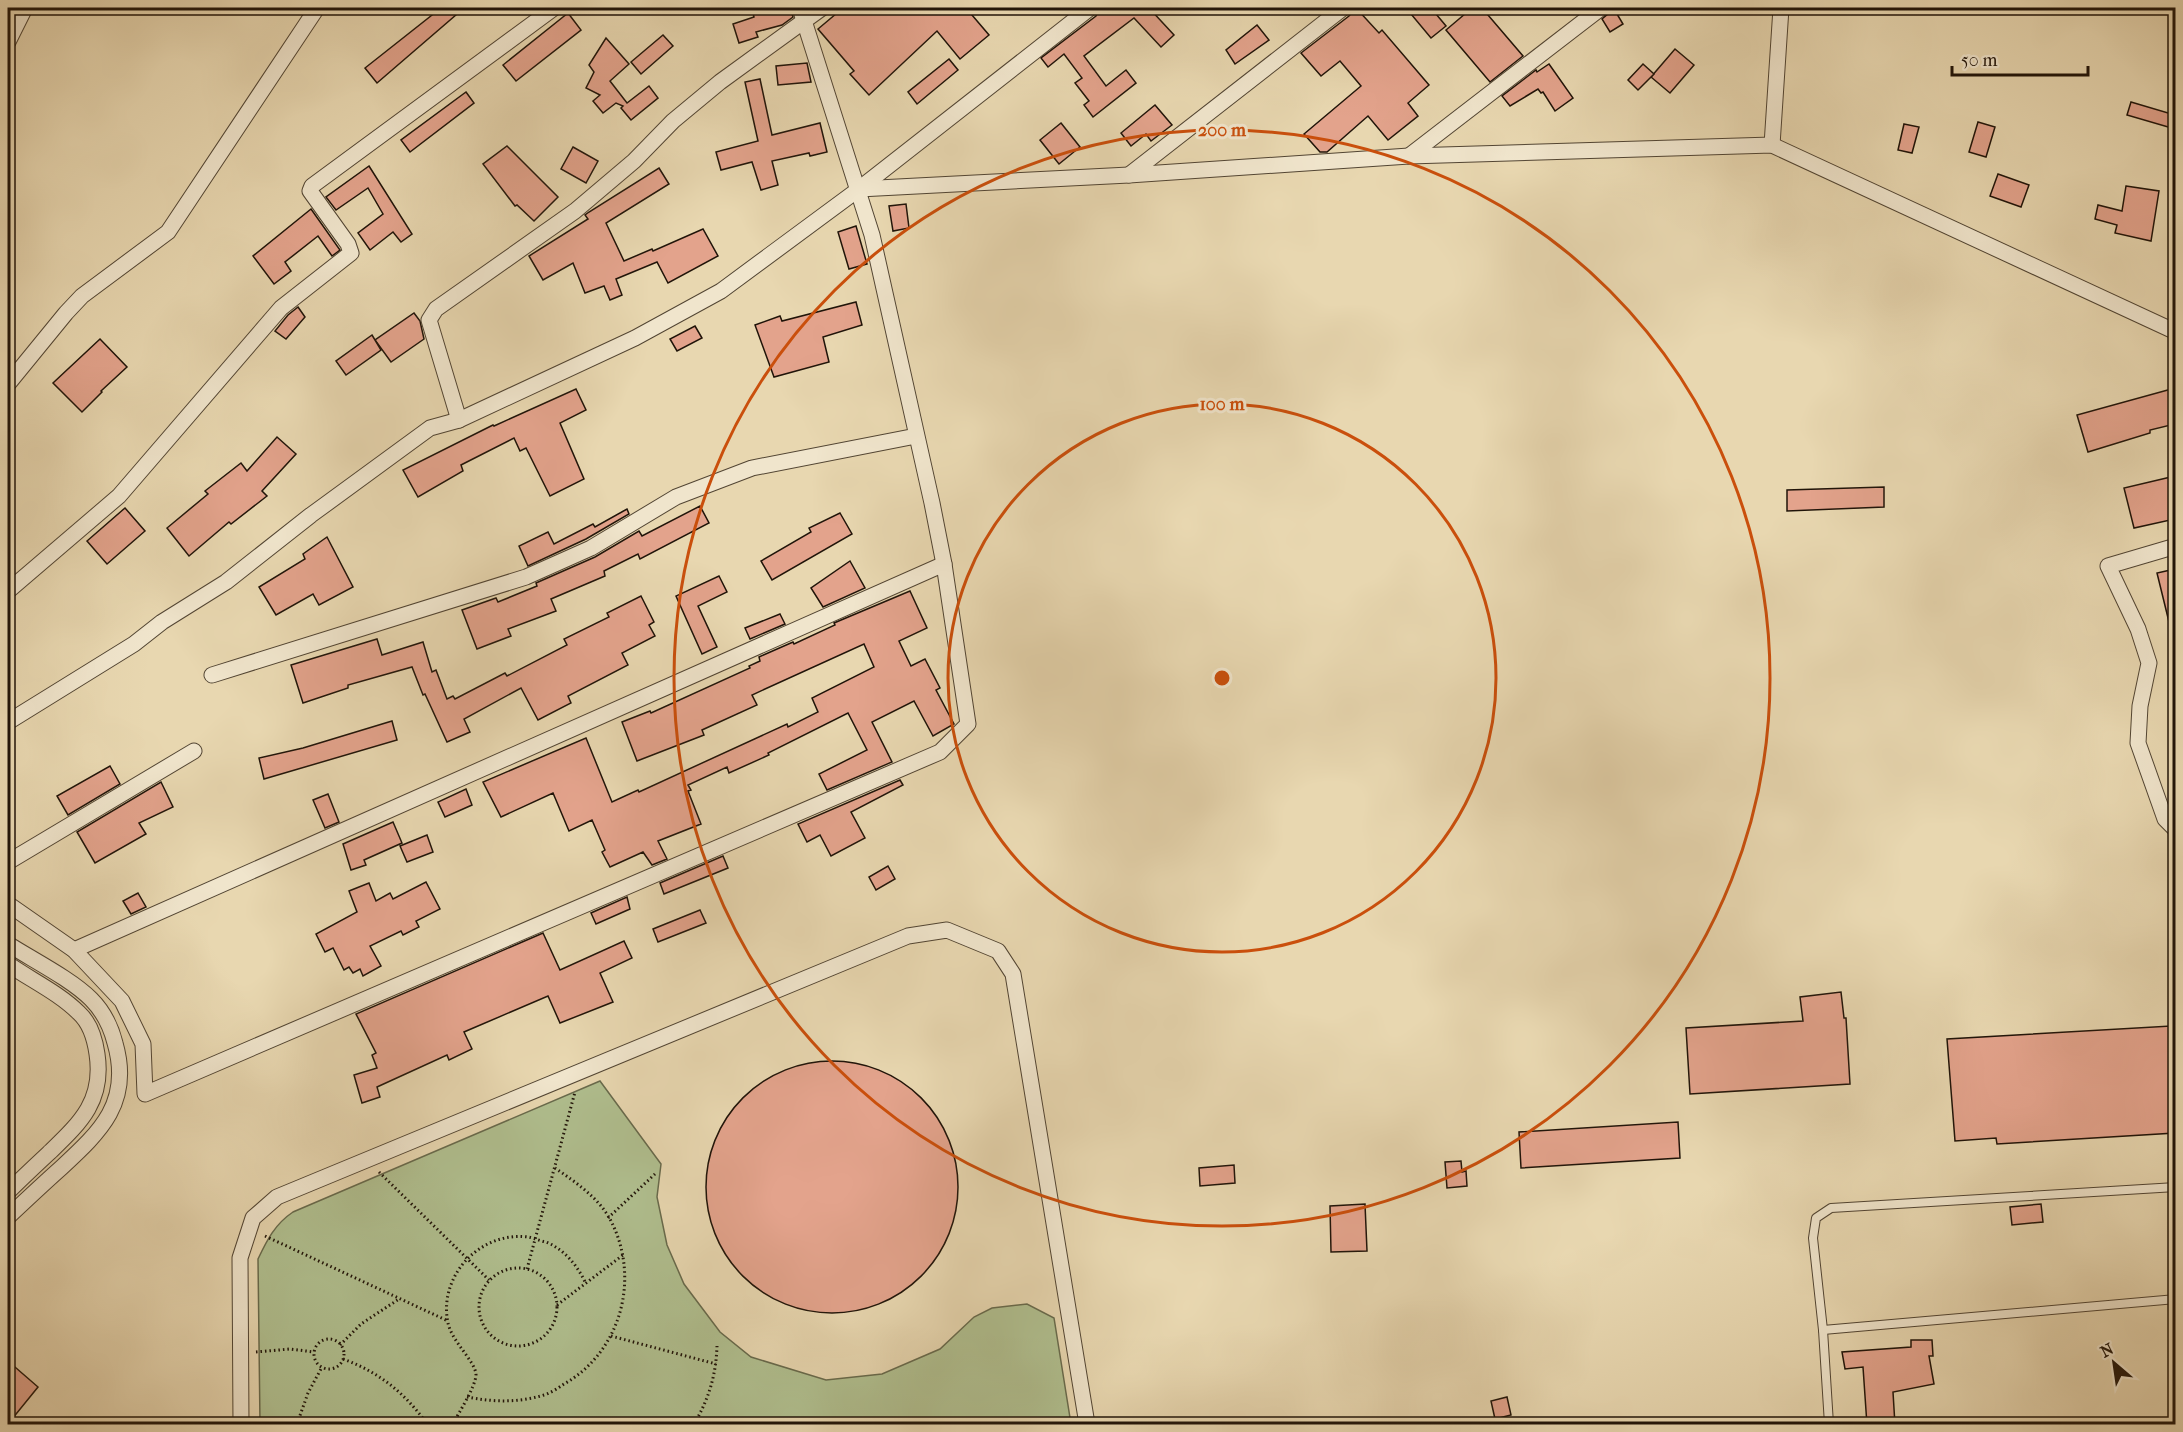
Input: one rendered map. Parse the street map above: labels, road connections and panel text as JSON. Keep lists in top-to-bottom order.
{
  "scale_bar": "50 m",
  "north": "top left",
  "rings": ["200 m", "100 m"]
}
